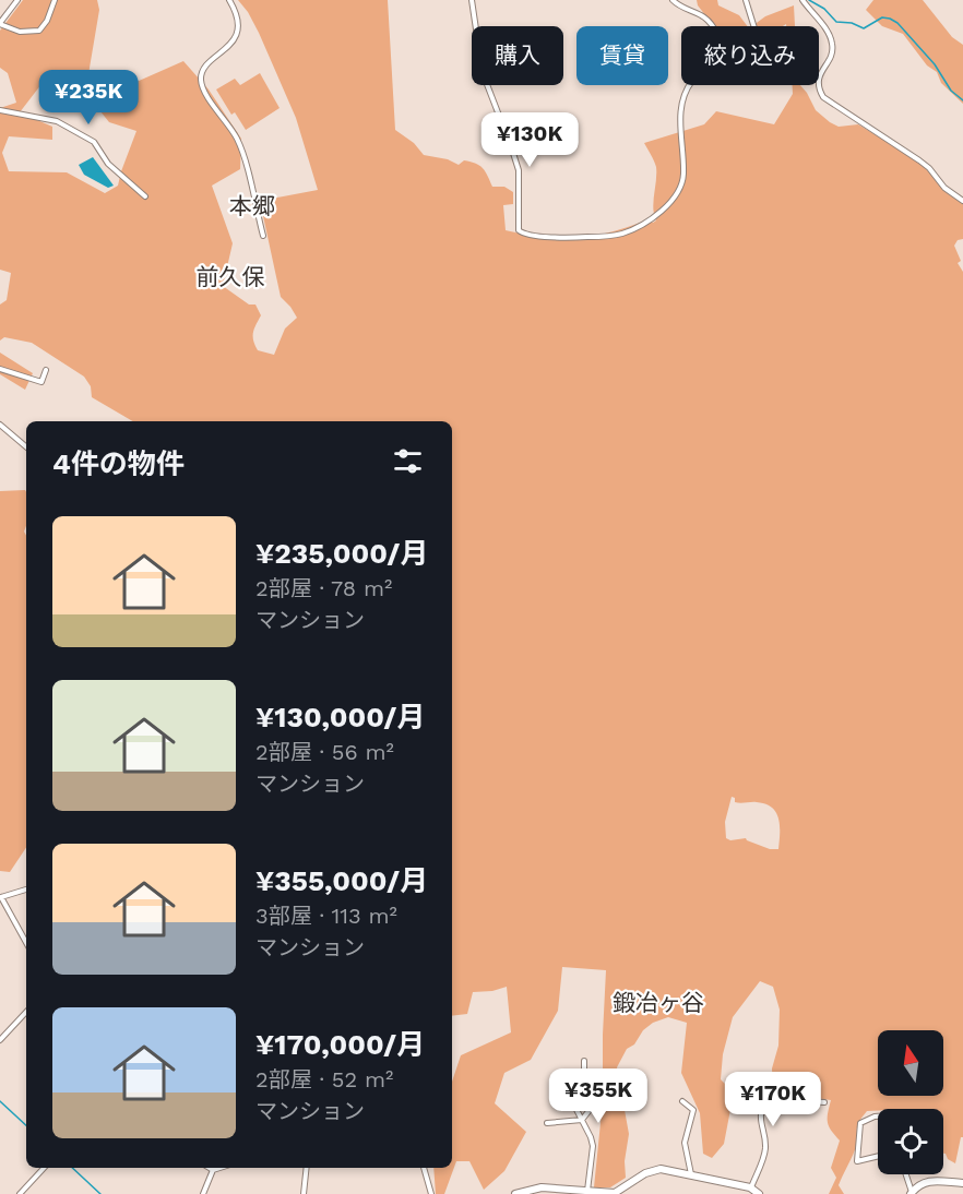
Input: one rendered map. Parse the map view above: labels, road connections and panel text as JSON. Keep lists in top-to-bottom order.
{
  "districts": ["本郷", "前久保", "鍛冶ヶ谷"],
  "north": "top",
  "page": {
    "chip": ["購入", "賃貸", "絞り込み"],
    "price": [
      "¥235K",
      "¥130K",
      "¥355K",
      "¥170K"
    ],
    "heading": "4件の物件",
    "list": [
      {
        "name": "¥235,000/月",
        "note": "2部屋 · 78 m² · マンション"
      },
      {
        "name": "¥130,000/月",
        "note": "2部屋 · 56 m² · マンション"
      },
      {
        "name": "¥355,000/月",
        "note": "3部屋 · 113 m² · マンション"
      },
      {
        "name": "¥170,000/月",
        "note": "2部屋 · 52 m² · マンション"
      }
    ]
  }
}
